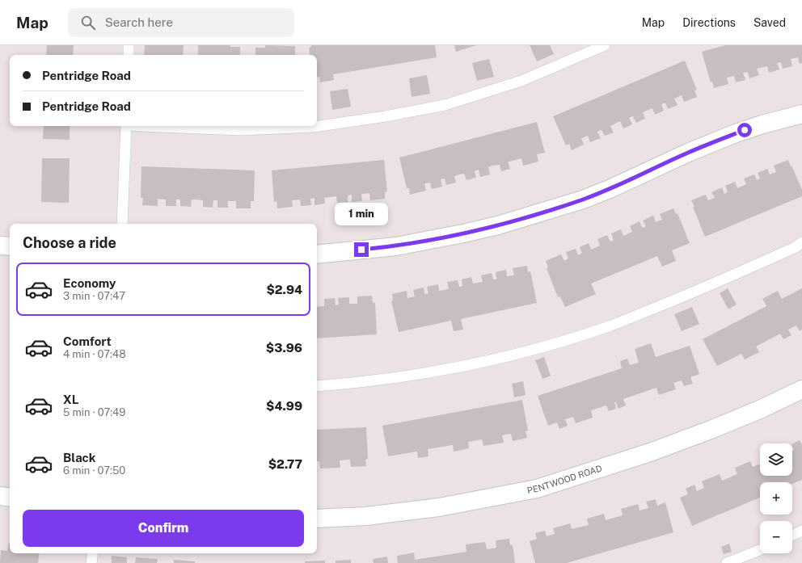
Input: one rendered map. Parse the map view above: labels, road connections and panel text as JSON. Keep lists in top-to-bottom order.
{
  "streets": {
    "street": ["PENTWOOD ROAD"]
  },
  "page": {
    "header": "Map",
    "search": "Search here",
    "nav": ["Map", "Directions", "Saved"],
    "banner": ["Pentridge Road", "Pentridge Road"],
    "bubble": "1 min",
    "heading": "Choose a ride",
    "list": [
      {
        "name": "Economy",
        "note": "3 min · 07:47",
        "value": "$2.94"
      },
      {
        "name": "Comfort",
        "note": "4 min · 07:48",
        "value": "$3.96"
      },
      {
        "name": "XL",
        "note": "5 min · 07:49",
        "value": "$4.99"
      },
      {
        "name": "Black",
        "note": "6 min · 07:50",
        "value": "$2.77"
      }
    ],
    "map_buttons": ["+", "−"],
    "buttons": "Confirm"
  }
}
